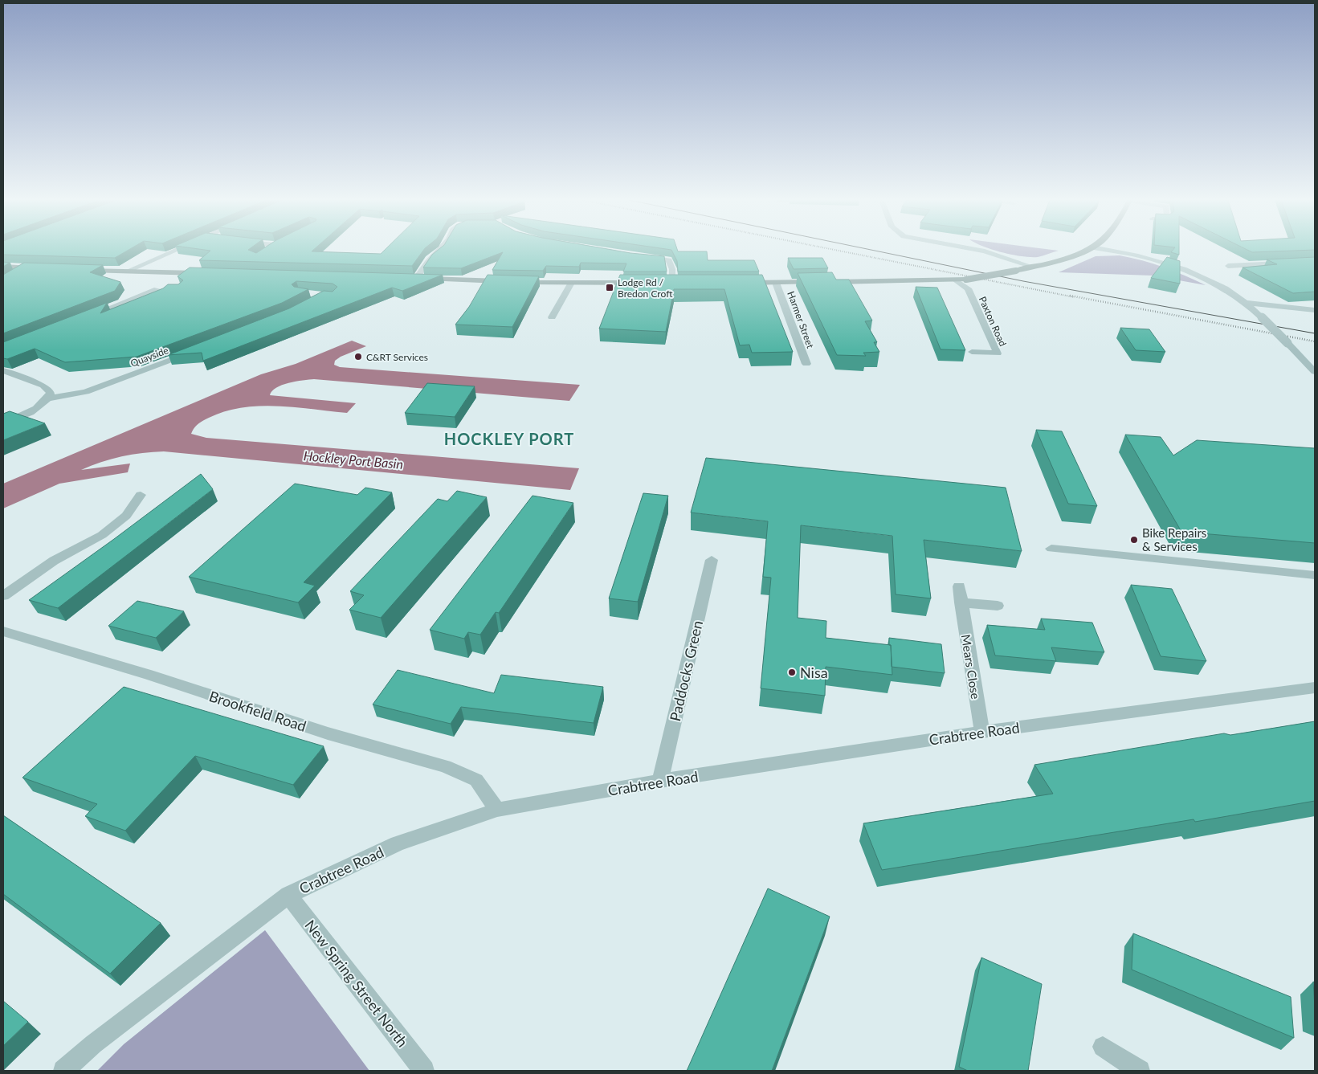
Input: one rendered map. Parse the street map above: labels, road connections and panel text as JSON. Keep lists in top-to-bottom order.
{
  "streets": {
    "street": [
      "Harmer Street",
      "Paxton Road",
      "Quayside",
      "Mears Close",
      "Paddocks Green",
      "Brookfield Road",
      "Crabtree Road",
      "New Spring Street North"
    ]
  },
  "crossings": [
    ["Mears Close", "Crabtree Road"],
    ["Paddocks Green", "Crabtree Road"],
    ["Brookfield Road", "Crabtree Road"],
    ["Crabtree Road", "New Spring Street North"]
  ],
  "districts": ["HOCKLEY PORT"],
  "water": ["Hockley Port Basin"],
  "places": {
    "transit": ["Lodge Rd / Bredon Croft"],
    "other": ["C&RT Services", "Bike Repairs & Services", "Nisa"]
  }
}
